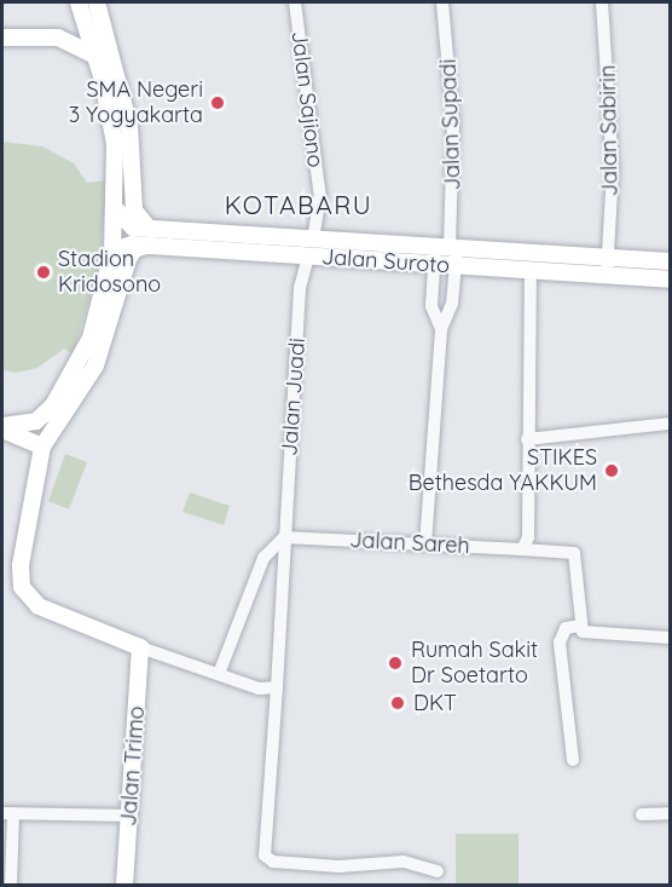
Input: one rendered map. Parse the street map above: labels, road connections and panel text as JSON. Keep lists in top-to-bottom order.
{
  "streets": {
    "main road": ["Jalan Suroto", "Jalan Trimo"],
    "street": [
      "Jalan Sajiono",
      "Jalan Supadi",
      "Jalan Sabirin",
      "Jalan Juadi",
      "Jalan Sareh"
    ]
  },
  "crossings": [
    ["Jalan Sajiono", "Jalan Suroto"],
    ["Jalan Supadi", "Jalan Suroto"],
    ["Jalan Sabirin", "Jalan Suroto"],
    ["Jalan Suroto", "Jalan Juadi"],
    ["Jalan Juadi", "Jalan Sareh"]
  ],
  "districts": ["KOTABARU"],
  "places": [
    "SMA Negeri 3 Yogyakarta",
    "Stadion Kridosono",
    "STIKES Bethesda YAKKUM",
    "Rumah Sakit Dr Soetarto",
    "DKT"
  ]
}
